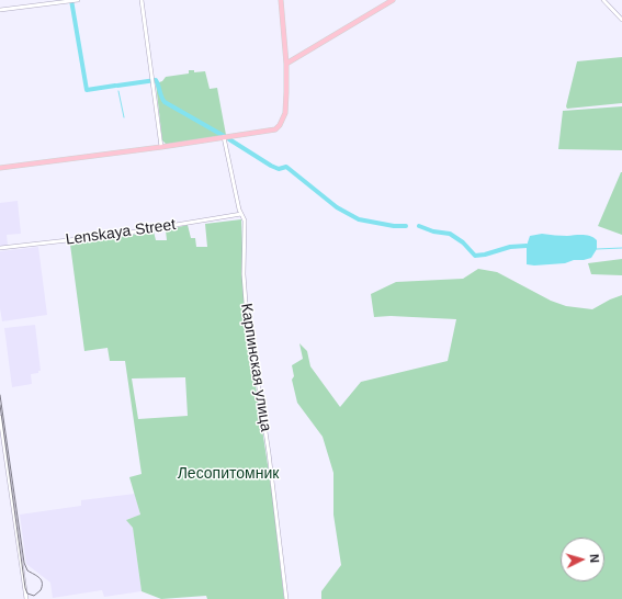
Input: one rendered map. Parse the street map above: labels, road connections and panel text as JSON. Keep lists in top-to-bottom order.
{
  "streets": {
    "street": ["Lenskaya Street", "Карпинская улица"]
  },
  "crossings": [
    ["Lenskaya Street", "Карпинская улица"]
  ],
  "parks": ["Лесопитомник"],
  "north": "right"
}
